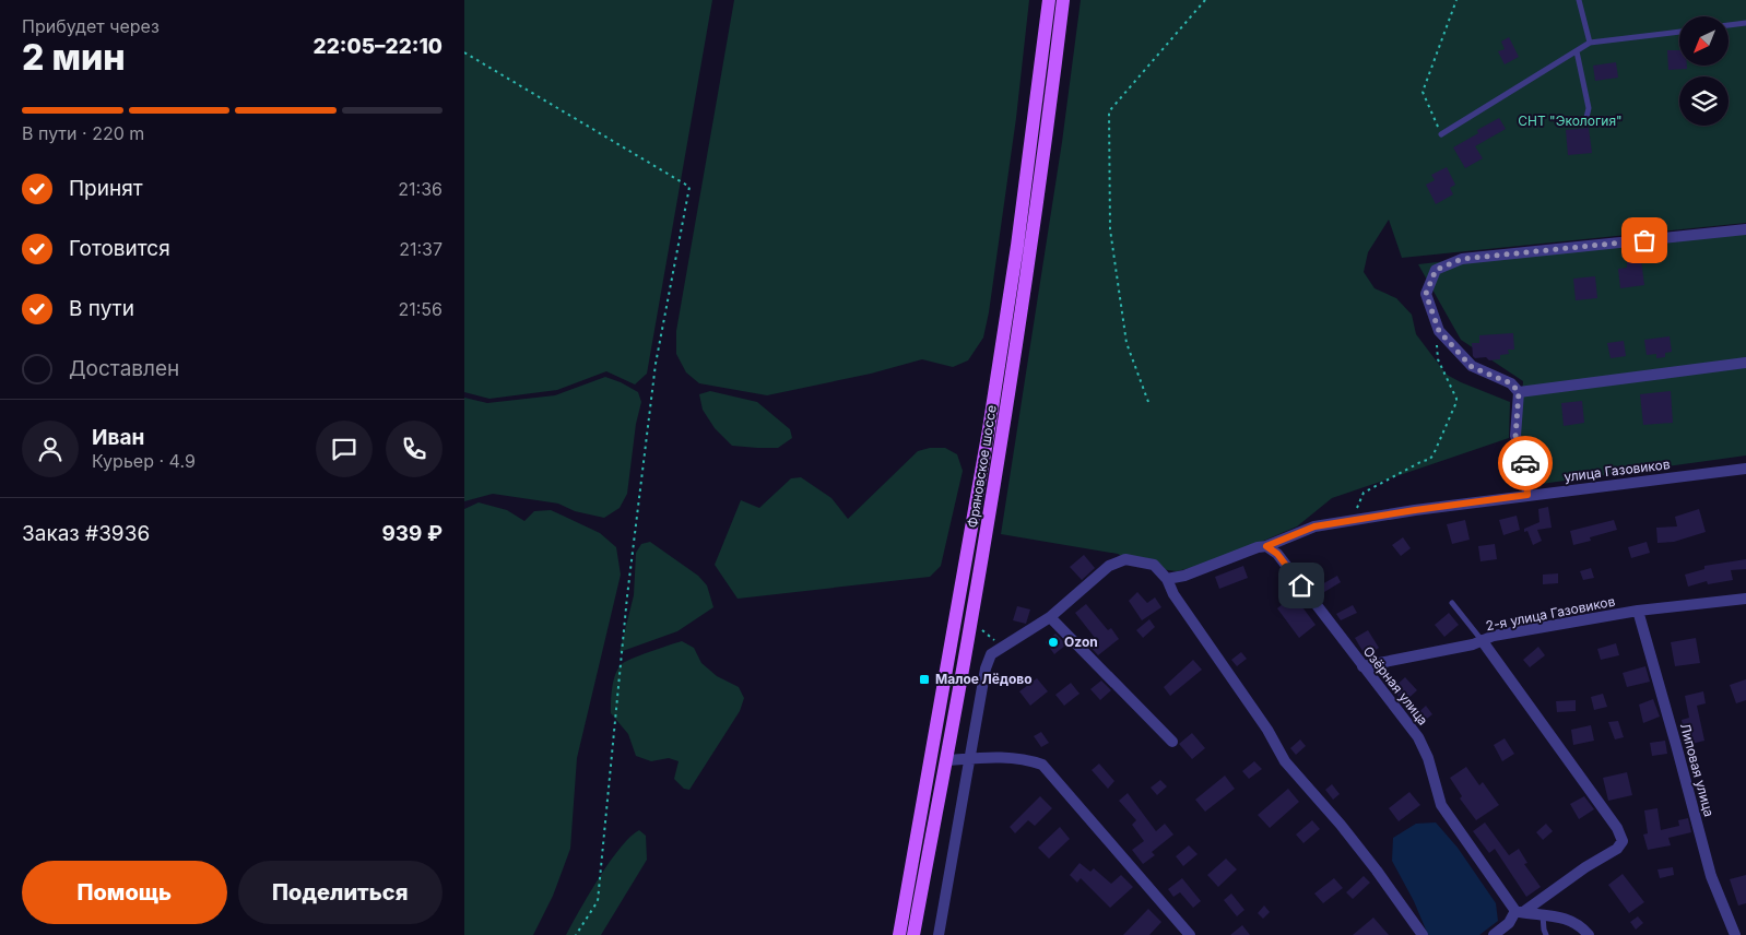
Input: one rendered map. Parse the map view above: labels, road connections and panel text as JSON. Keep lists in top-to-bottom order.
{
  "streets": {
    "main road": ["Фряновское шоссе"],
    "street": [
      "улица Газовиков",
      "2-я улица Газовиков",
      "Озёрная улица",
      "Липовая улица"
    ]
  },
  "crossings": [
    ["улица Газовиков", "Озёрная улица"],
    ["2-я улица Газовиков", "Озёрная улица"],
    ["2-я улица Газовиков", "Липовая улица"]
  ],
  "parks": ["СНТ \"Экология\""],
  "places": {
    "other": ["Ozon"],
    "transit": ["Малое Лёдово"]
  },
  "north": "bottom left",
  "page": {
    "heading": ["2 мин", "Прибудет через", "22:05–22:10"],
    "panel": [
      "Иван",
      "Курьер · 4.9",
      "Заказ #3936",
      "939 ₽"
    ],
    "bar": "В пути · 220 m",
    "list": [
      ["Принят", "21:36"],
      ["Готовится", "21:37"],
      ["В пути", "21:56"],
      "Доставлен"
    ],
    "buttons": ["Помощь", "Поделиться"]
  }
}
